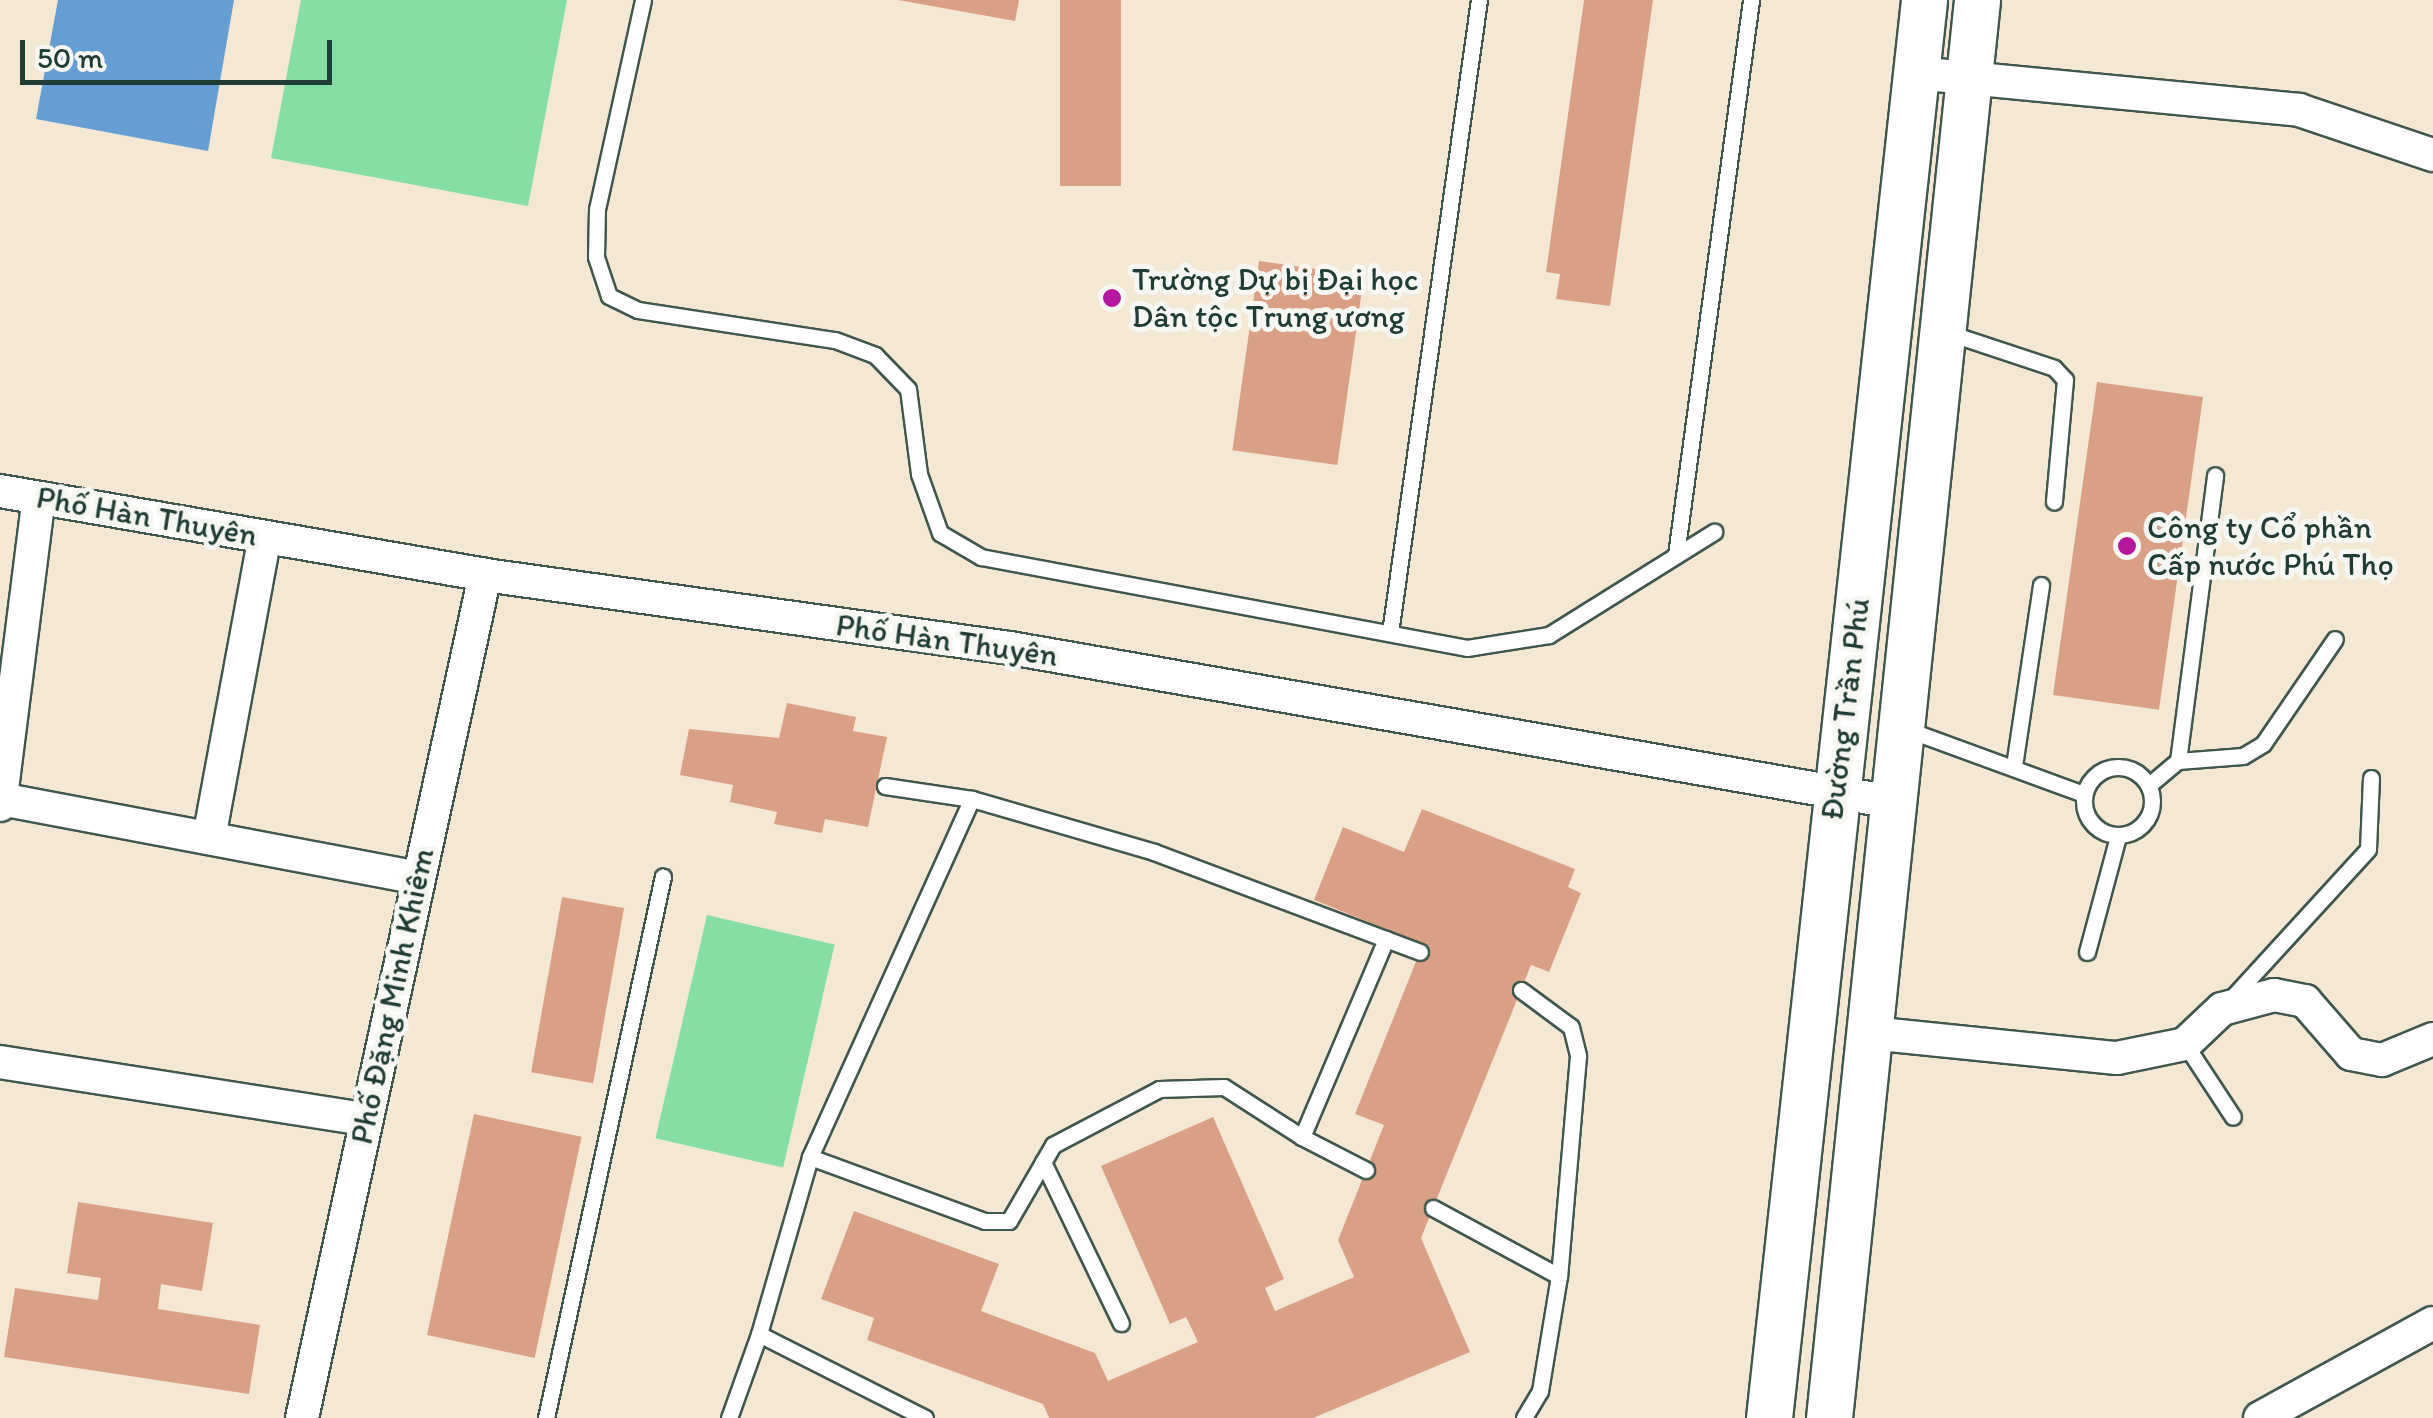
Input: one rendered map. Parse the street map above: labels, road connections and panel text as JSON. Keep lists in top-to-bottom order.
{
  "streets": {
    "main road": ["Đường Trần Phú"],
    "street": ["Phố Hàn Thuyên", "Phố Đặng Minh Khiêm"]
  },
  "crossings": [
    ["Phố Hàn Thuyên", "Đường Trần Phú"],
    ["Phố Hàn Thuyên", "Phố Đặng Minh Khiêm"]
  ],
  "places": ["Trường Dự bị Đại học Dân tộc Trung ương", "Công ty Cổ phần Cấp nước Phú Thọ"],
  "scale_bar": "50 m"
}
